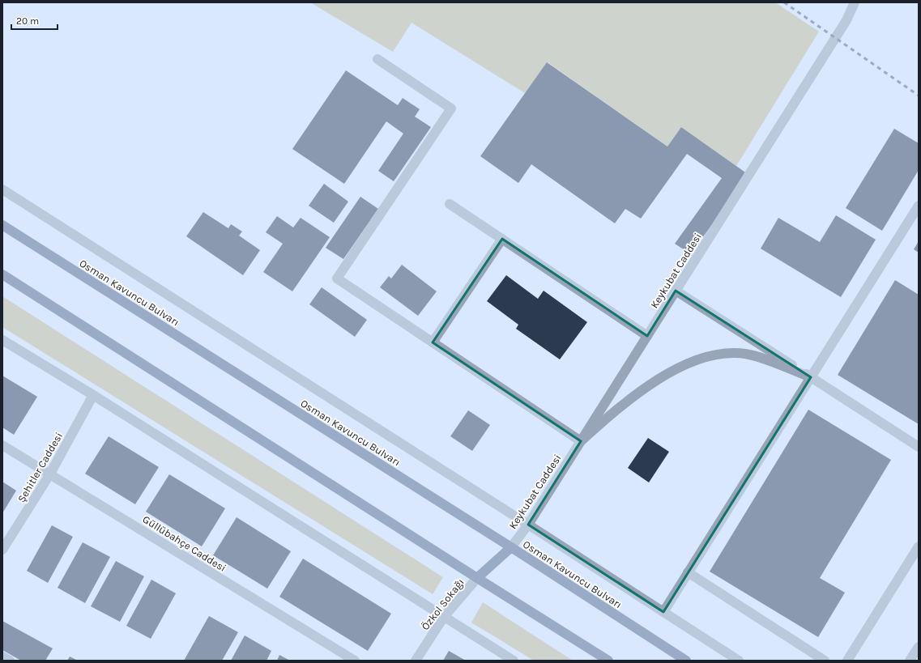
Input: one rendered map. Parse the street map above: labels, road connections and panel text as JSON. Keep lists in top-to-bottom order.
{
  "streets": {
    "highway": ["Osman Kavuncu Bulvarı"],
    "street": [
      "Keykubat Caddesi",
      "Şehitler Caddesi",
      "Güllübahçe Caddesi",
      "Özkol Sokağı"
    ]
  },
  "crossings": [
    ["Keykubat Caddesi", "Osman Kavuncu Bulvarı"],
    ["Şehitler Caddesi", "Güllübahçe Caddesi"]
  ],
  "scale_bar": "20 m"
}
